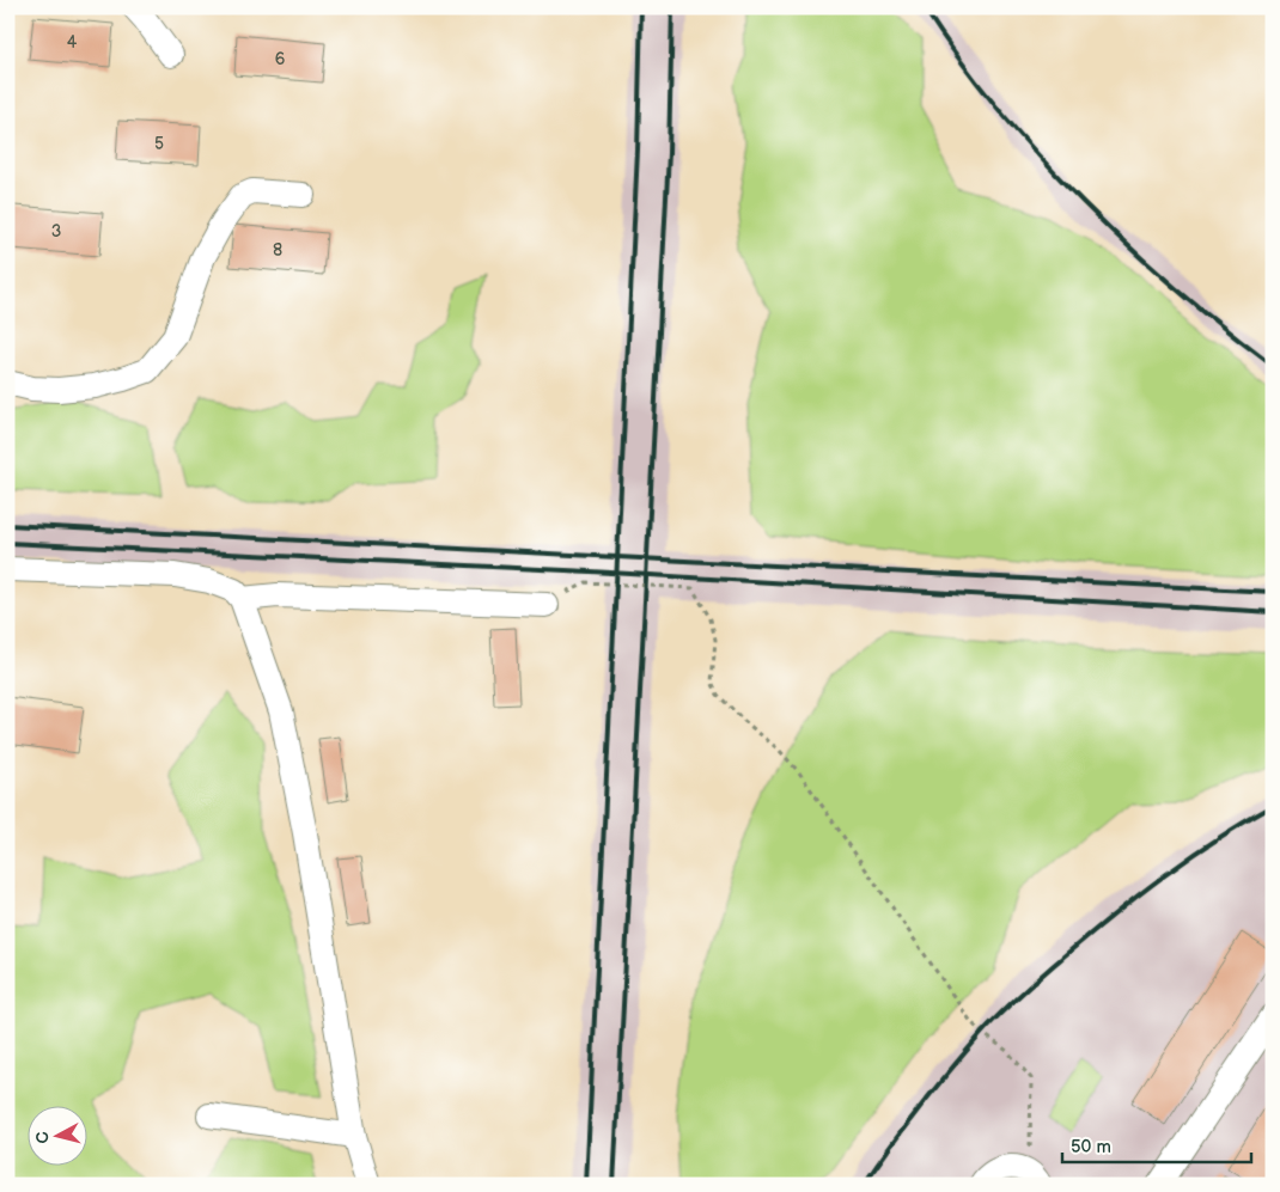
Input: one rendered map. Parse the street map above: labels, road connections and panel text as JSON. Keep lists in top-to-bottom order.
{
  "house_numbers": [
    "4",
    "6",
    "5",
    "3",
    "8"
  ],
  "scale_bar": "50 m",
  "north": "left"
}
